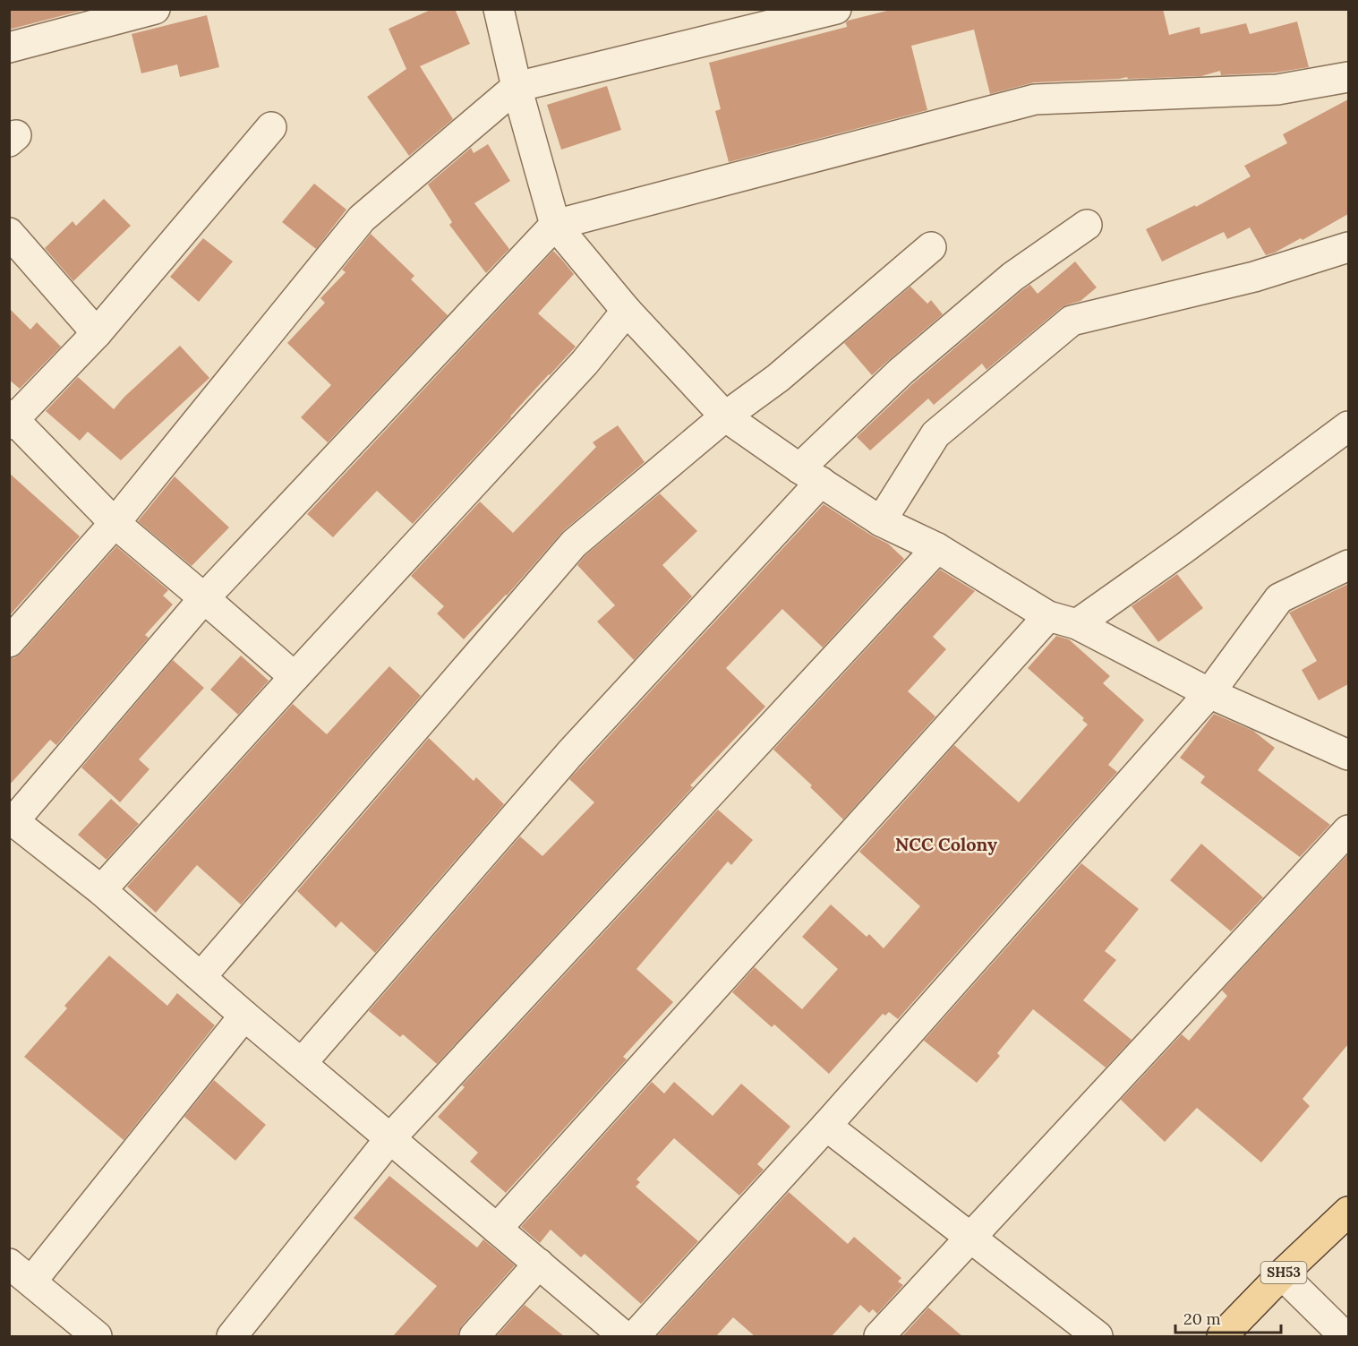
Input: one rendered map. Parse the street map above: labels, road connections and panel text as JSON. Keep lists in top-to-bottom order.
{
  "streets": {
    "main road": ["SH53"]
  },
  "districts": ["NCC Colony"],
  "scale_bar": "20 m"
}
